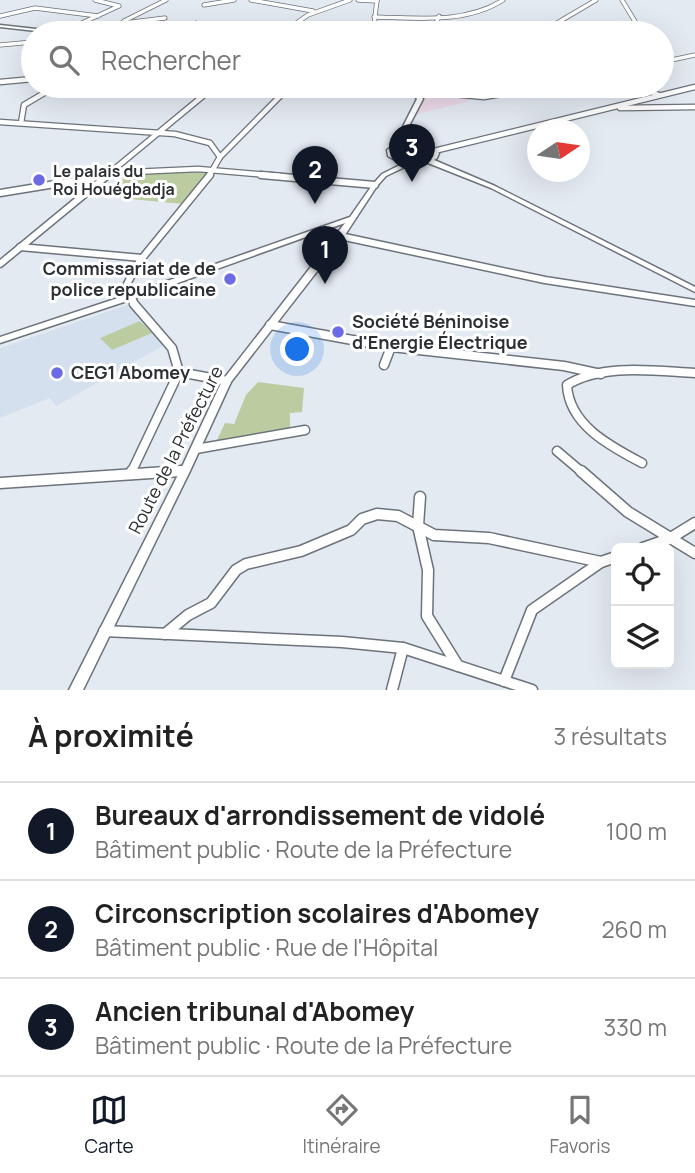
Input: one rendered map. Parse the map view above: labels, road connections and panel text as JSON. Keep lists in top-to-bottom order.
{
  "streets": {
    "street": ["Route de la Préfecture"]
  },
  "places": [
    "Le palais du Roi Houégbadja",
    "Commissariat de de police republicaine",
    "Société Béninoise d'Energie Électrique",
    "CEG1 Abomey"
  ],
  "north": "right",
  "page": {
    "search": "Rechercher",
    "pins": ["3", "2", "1"],
    "heading": ["À proximité", "3 résultats"],
    "list": [
      {
        "mark": "1",
        "name": "Bureaux d'arrondissement de vidolé",
        "note": "Bâtiment public · Route de la Préfecture",
        "value": "100 m"
      },
      {
        "mark": "2",
        "name": "Circonscription scolaires d'Abomey",
        "note": "Bâtiment public · Rue de l'Hôpital",
        "value": "260 m"
      },
      {
        "mark": "3",
        "name": "Ancien tribunal d'Abomey",
        "note": "Bâtiment public · Route de la Préfecture",
        "value": "330 m"
      }
    ],
    "nav": ["Carte", "Itinéraire", "Favoris"]
  }
}
